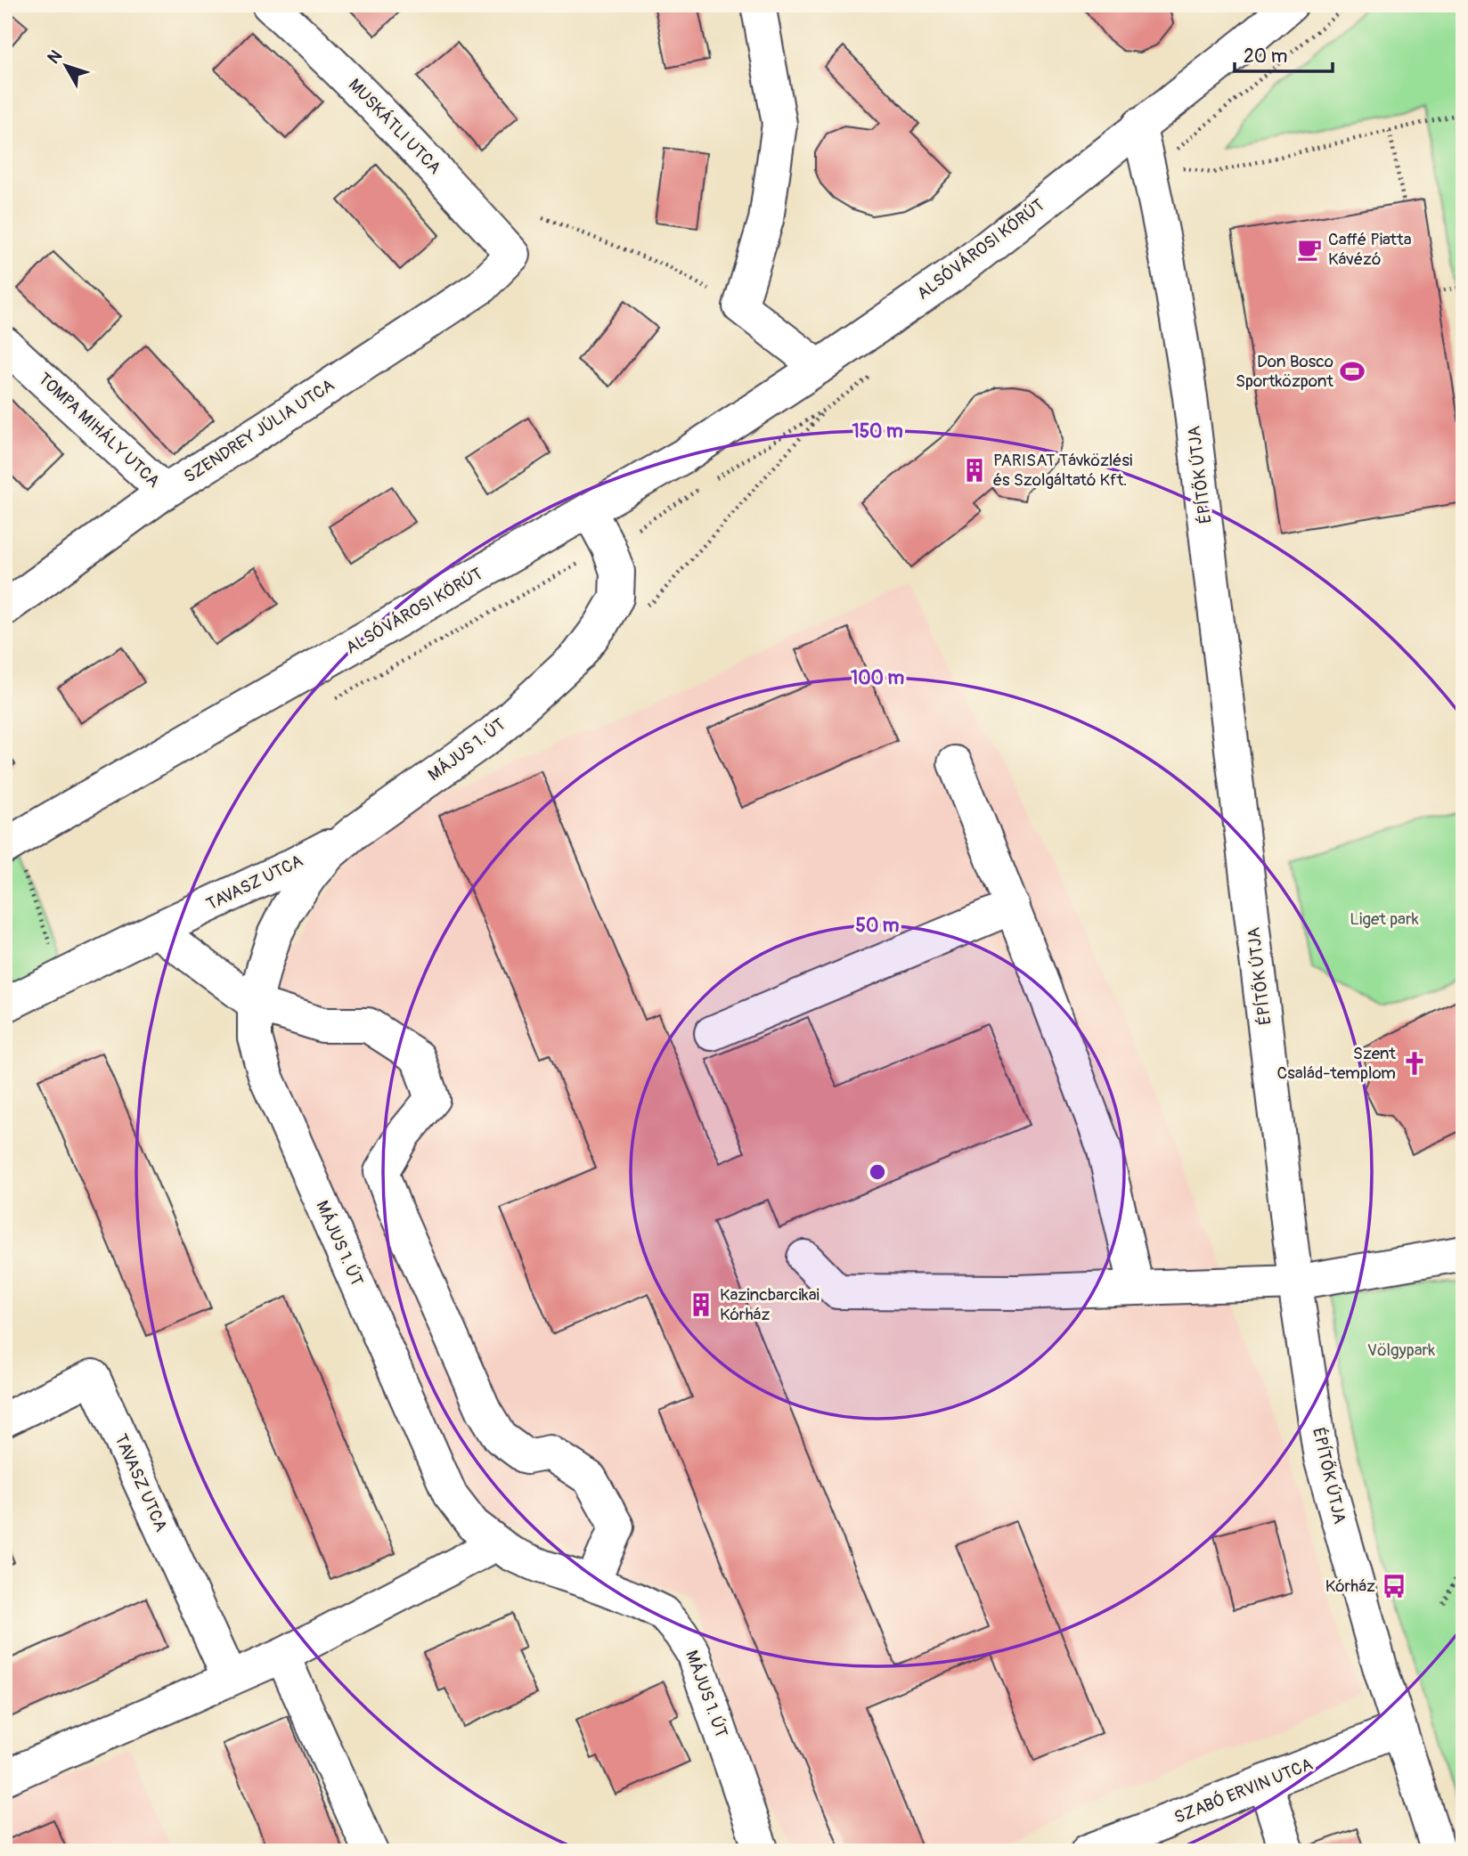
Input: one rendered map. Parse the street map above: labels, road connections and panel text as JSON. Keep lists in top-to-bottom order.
{
  "streets": {
    "street": [
      "MUSKÁTLI UTCA",
      "ALSÓVÁROSI KÖRÚT",
      "TOMPA MIHÁLY UTCA",
      "SZENDREY JÚLIA UTCA",
      "ÉPÍTŐK ÚTJA",
      "MÁJUS 1. ÚT",
      "TAVASZ UTCA",
      "SZABÓ ERVIN UTCA"
    ]
  },
  "crossings": [
    ["MUSKÁTLI UTCA", "SZENDREY JÚLIA UTCA"],
    ["ALSÓVÁROSI KÖRÚT", "ÉPÍTŐK ÚTJA"],
    ["ALSÓVÁROSI KÖRÚT", "MÁJUS 1. ÚT"],
    ["TOMPA MIHÁLY UTCA", "SZENDREY JÚLIA UTCA"],
    ["ÉPÍTŐK ÚTJA", "SZABÓ ERVIN UTCA"],
    ["MÁJUS 1. ÚT", "TAVASZ UTCA"]
  ],
  "parks": ["Liget park", "Völgypark"],
  "places": {
    "cafe": ["Caffé Piatta Kávézó"],
    "sports": ["Don Bosco Sportközpont"],
    "building": ["PARISAT Távközlési és Szolgáltató Kft.", "Kazincbarcikai Kórház"],
    "church": ["Szent Család-templom"],
    "bus stop": ["Kórház"]
  },
  "scale_bar": "20 m",
  "north": "top left",
  "rings": ["150 m", "100 m", "50 m"]
}
